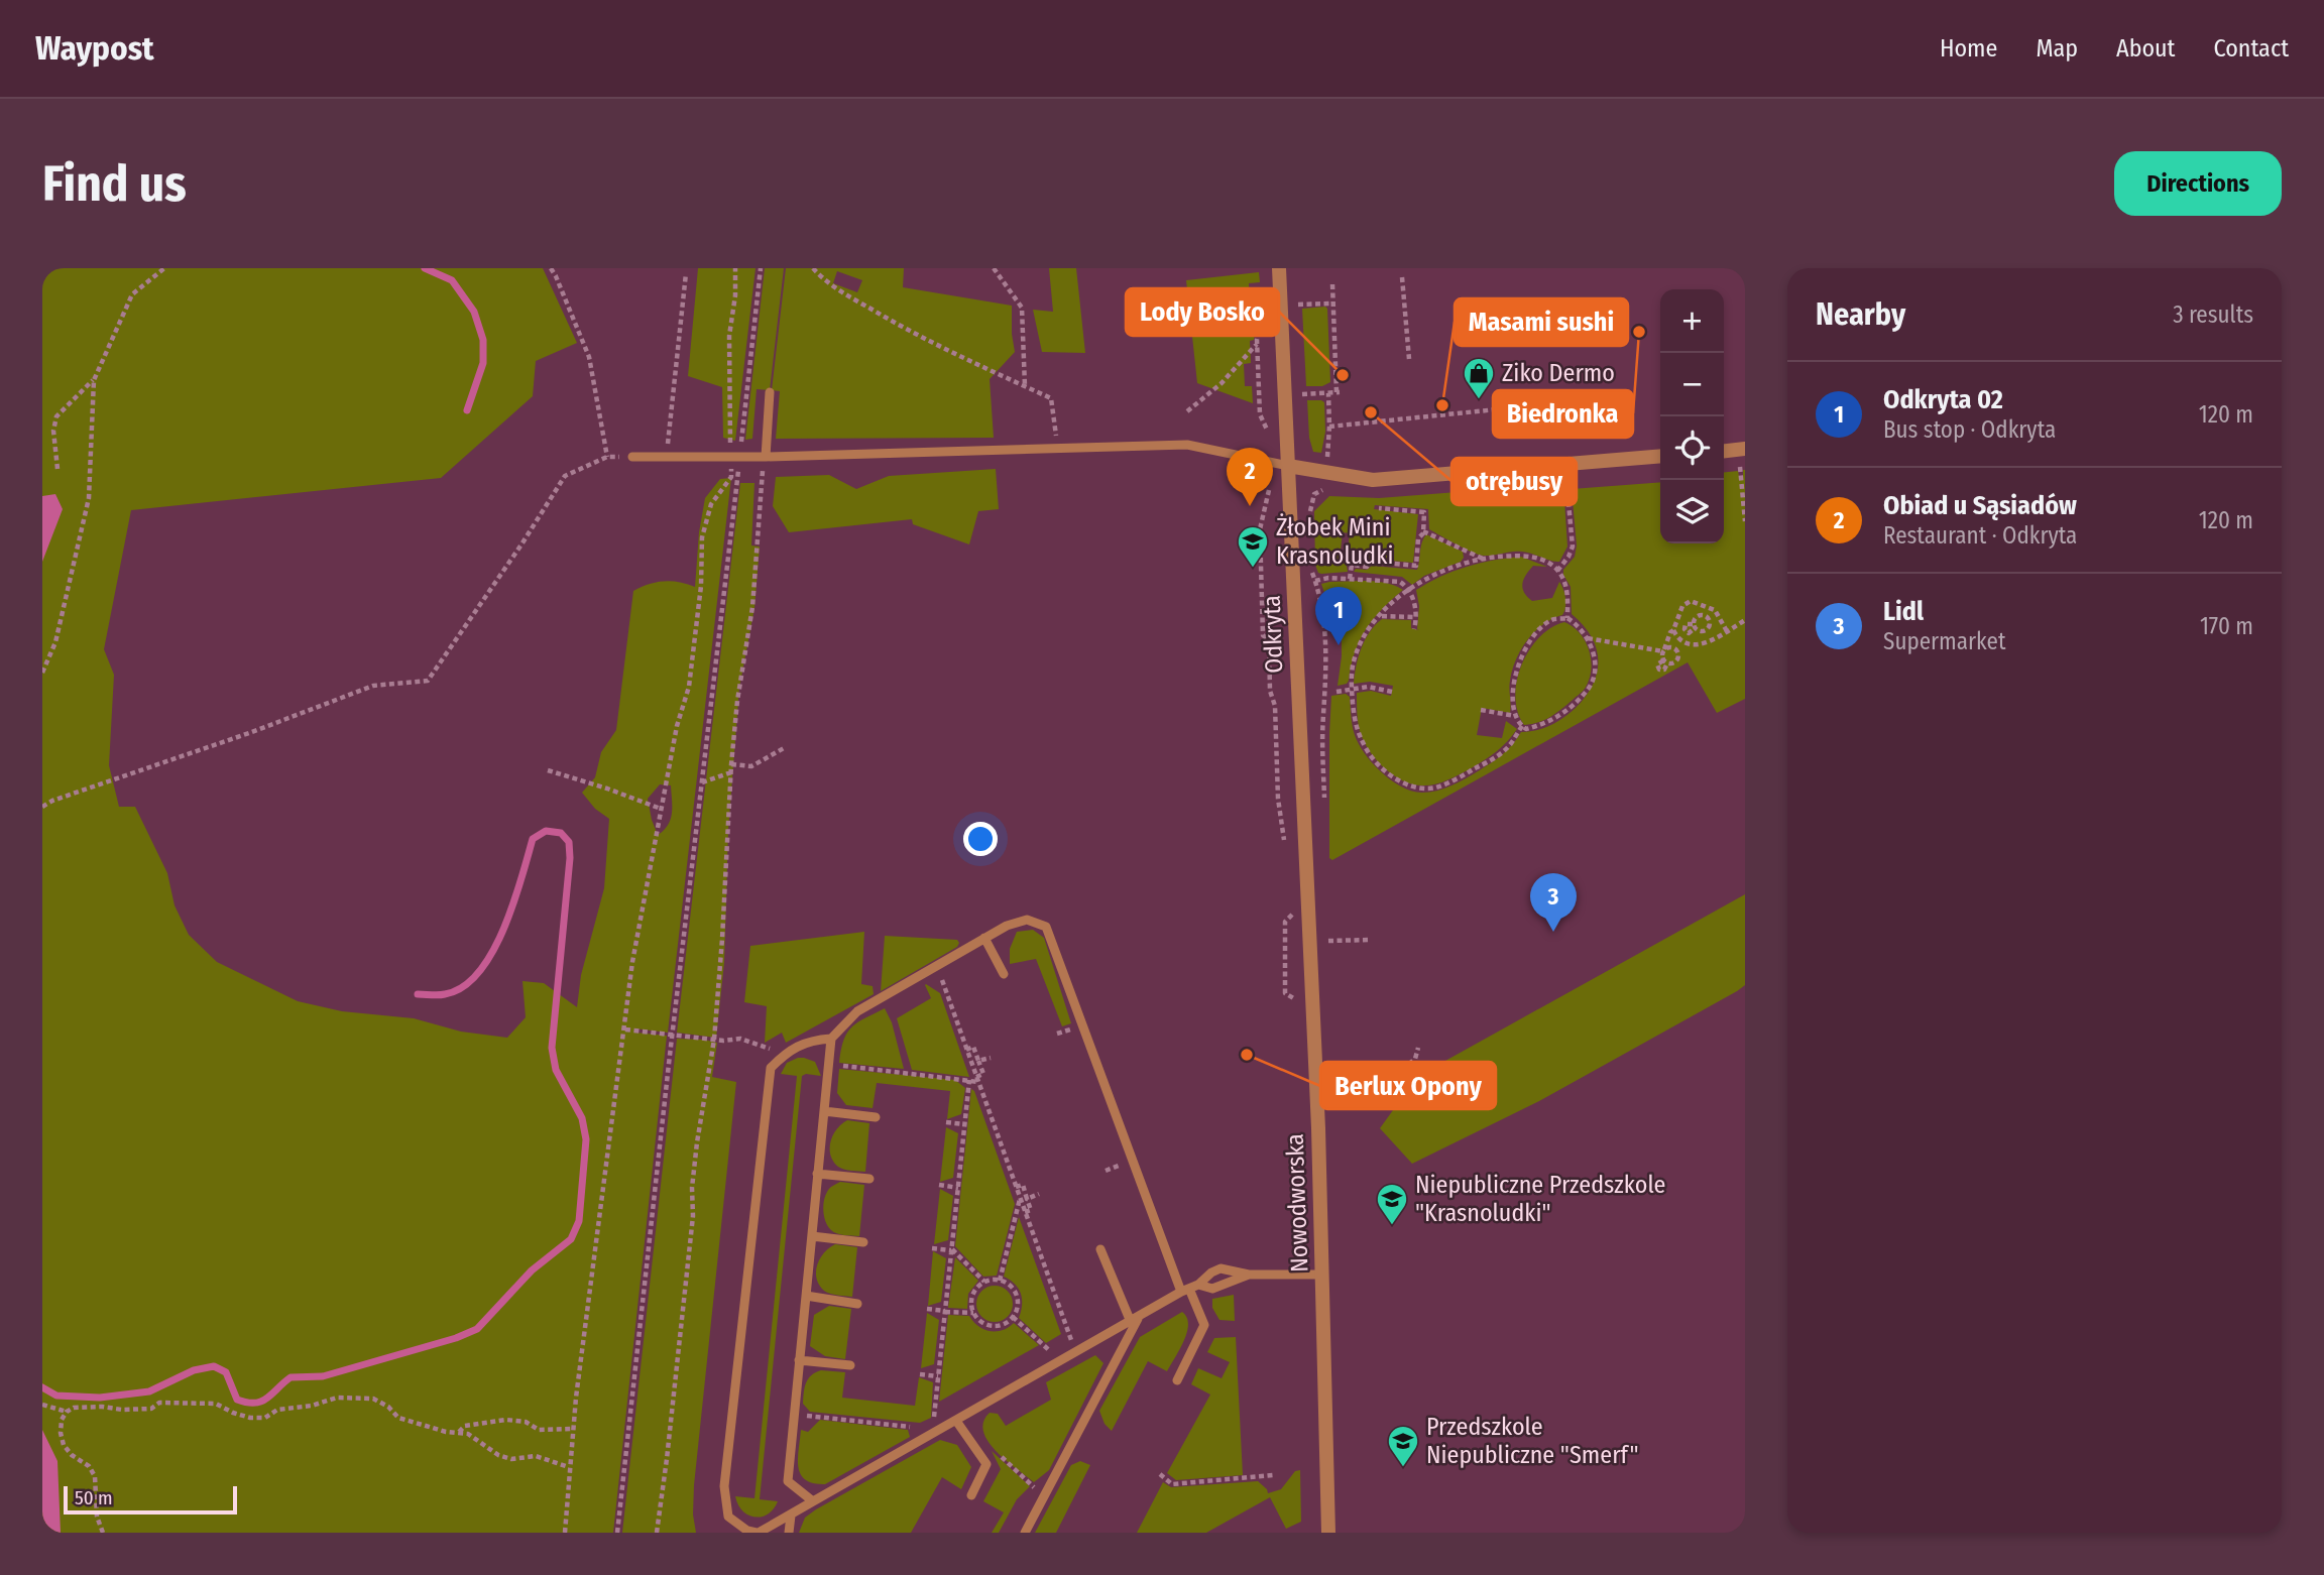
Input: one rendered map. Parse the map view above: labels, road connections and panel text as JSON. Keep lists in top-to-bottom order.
{
  "streets": {
    "street": ["Odkryta", "Nowodworska"]
  },
  "crossings": [
    ["Odkryta", "Nowodworska"]
  ],
  "places": {
    "other": [
      "Biedronka",
      "Lody Bosko",
      "Masami sushi",
      "otrębusy",
      "Berlux Opony"
    ],
    "shop": ["Ziko Dermo"],
    "school or university": ["Żłobek Mini Krasnoludki", "Niepubliczne Przedszkole \"Krasnoludki\"", "Przedszkole Niepubliczne \"Smerf\""]
  },
  "scale_bar": "50 m",
  "page": {
    "header": "Waypost",
    "nav": [
      "Home",
      "Map",
      "About",
      "Contact"
    ],
    "buttons": "Directions",
    "title": "Find us",
    "heading": ["Nearby", "3 results"],
    "map_buttons": ["+", "−"],
    "list": [
      {
        "mark": "1",
        "name": "Odkryta 02",
        "note": "Bus stop · Odkryta",
        "value": "120 m"
      },
      {
        "mark": "2",
        "name": "Obiad u Sąsiadów",
        "note": "Restaurant · Odkryta",
        "value": "120 m"
      },
      {
        "mark": "3",
        "name": "Lidl",
        "note": "Supermarket",
        "value": "170 m"
      }
    ],
    "pins": ["2", "1", "3"],
    "scale": "50 m"
  }
}
